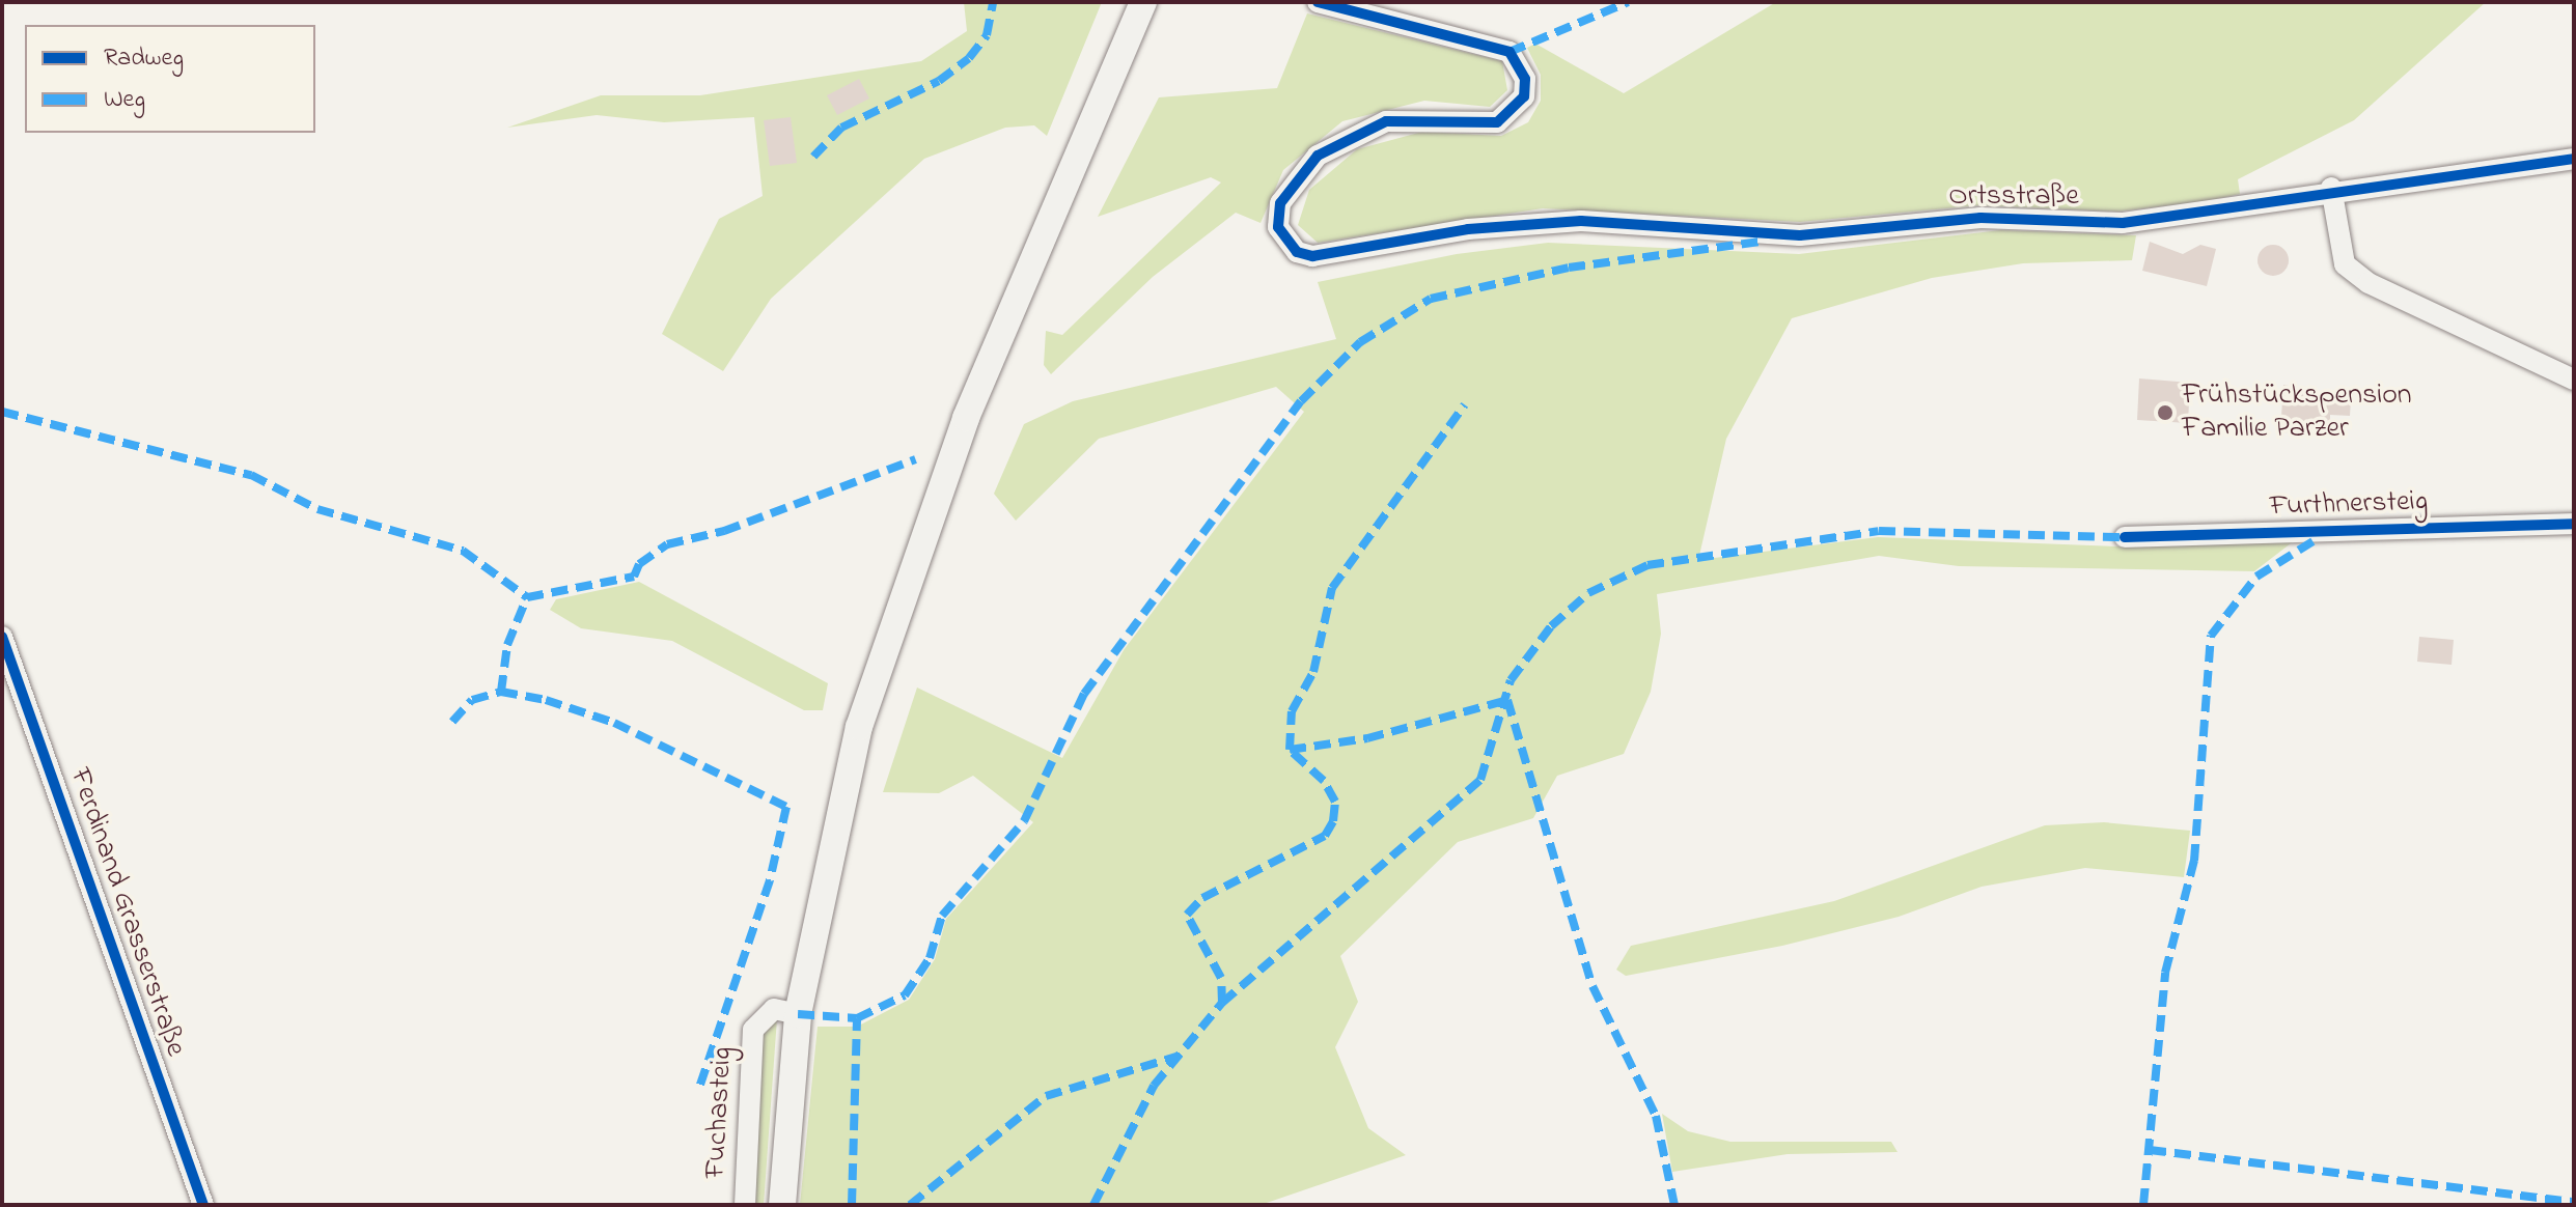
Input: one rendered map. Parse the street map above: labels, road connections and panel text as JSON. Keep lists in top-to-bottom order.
{
  "streets": {
    "street": [
      "Ortsstraße",
      "Furthnersteig",
      "Ferdinand Grasserstraße",
      "Fuchasteig"
    ]
  },
  "places": ["Frühstückspension Familie Parzer"],
  "legend": ["Radweg", "Weg"]
}
